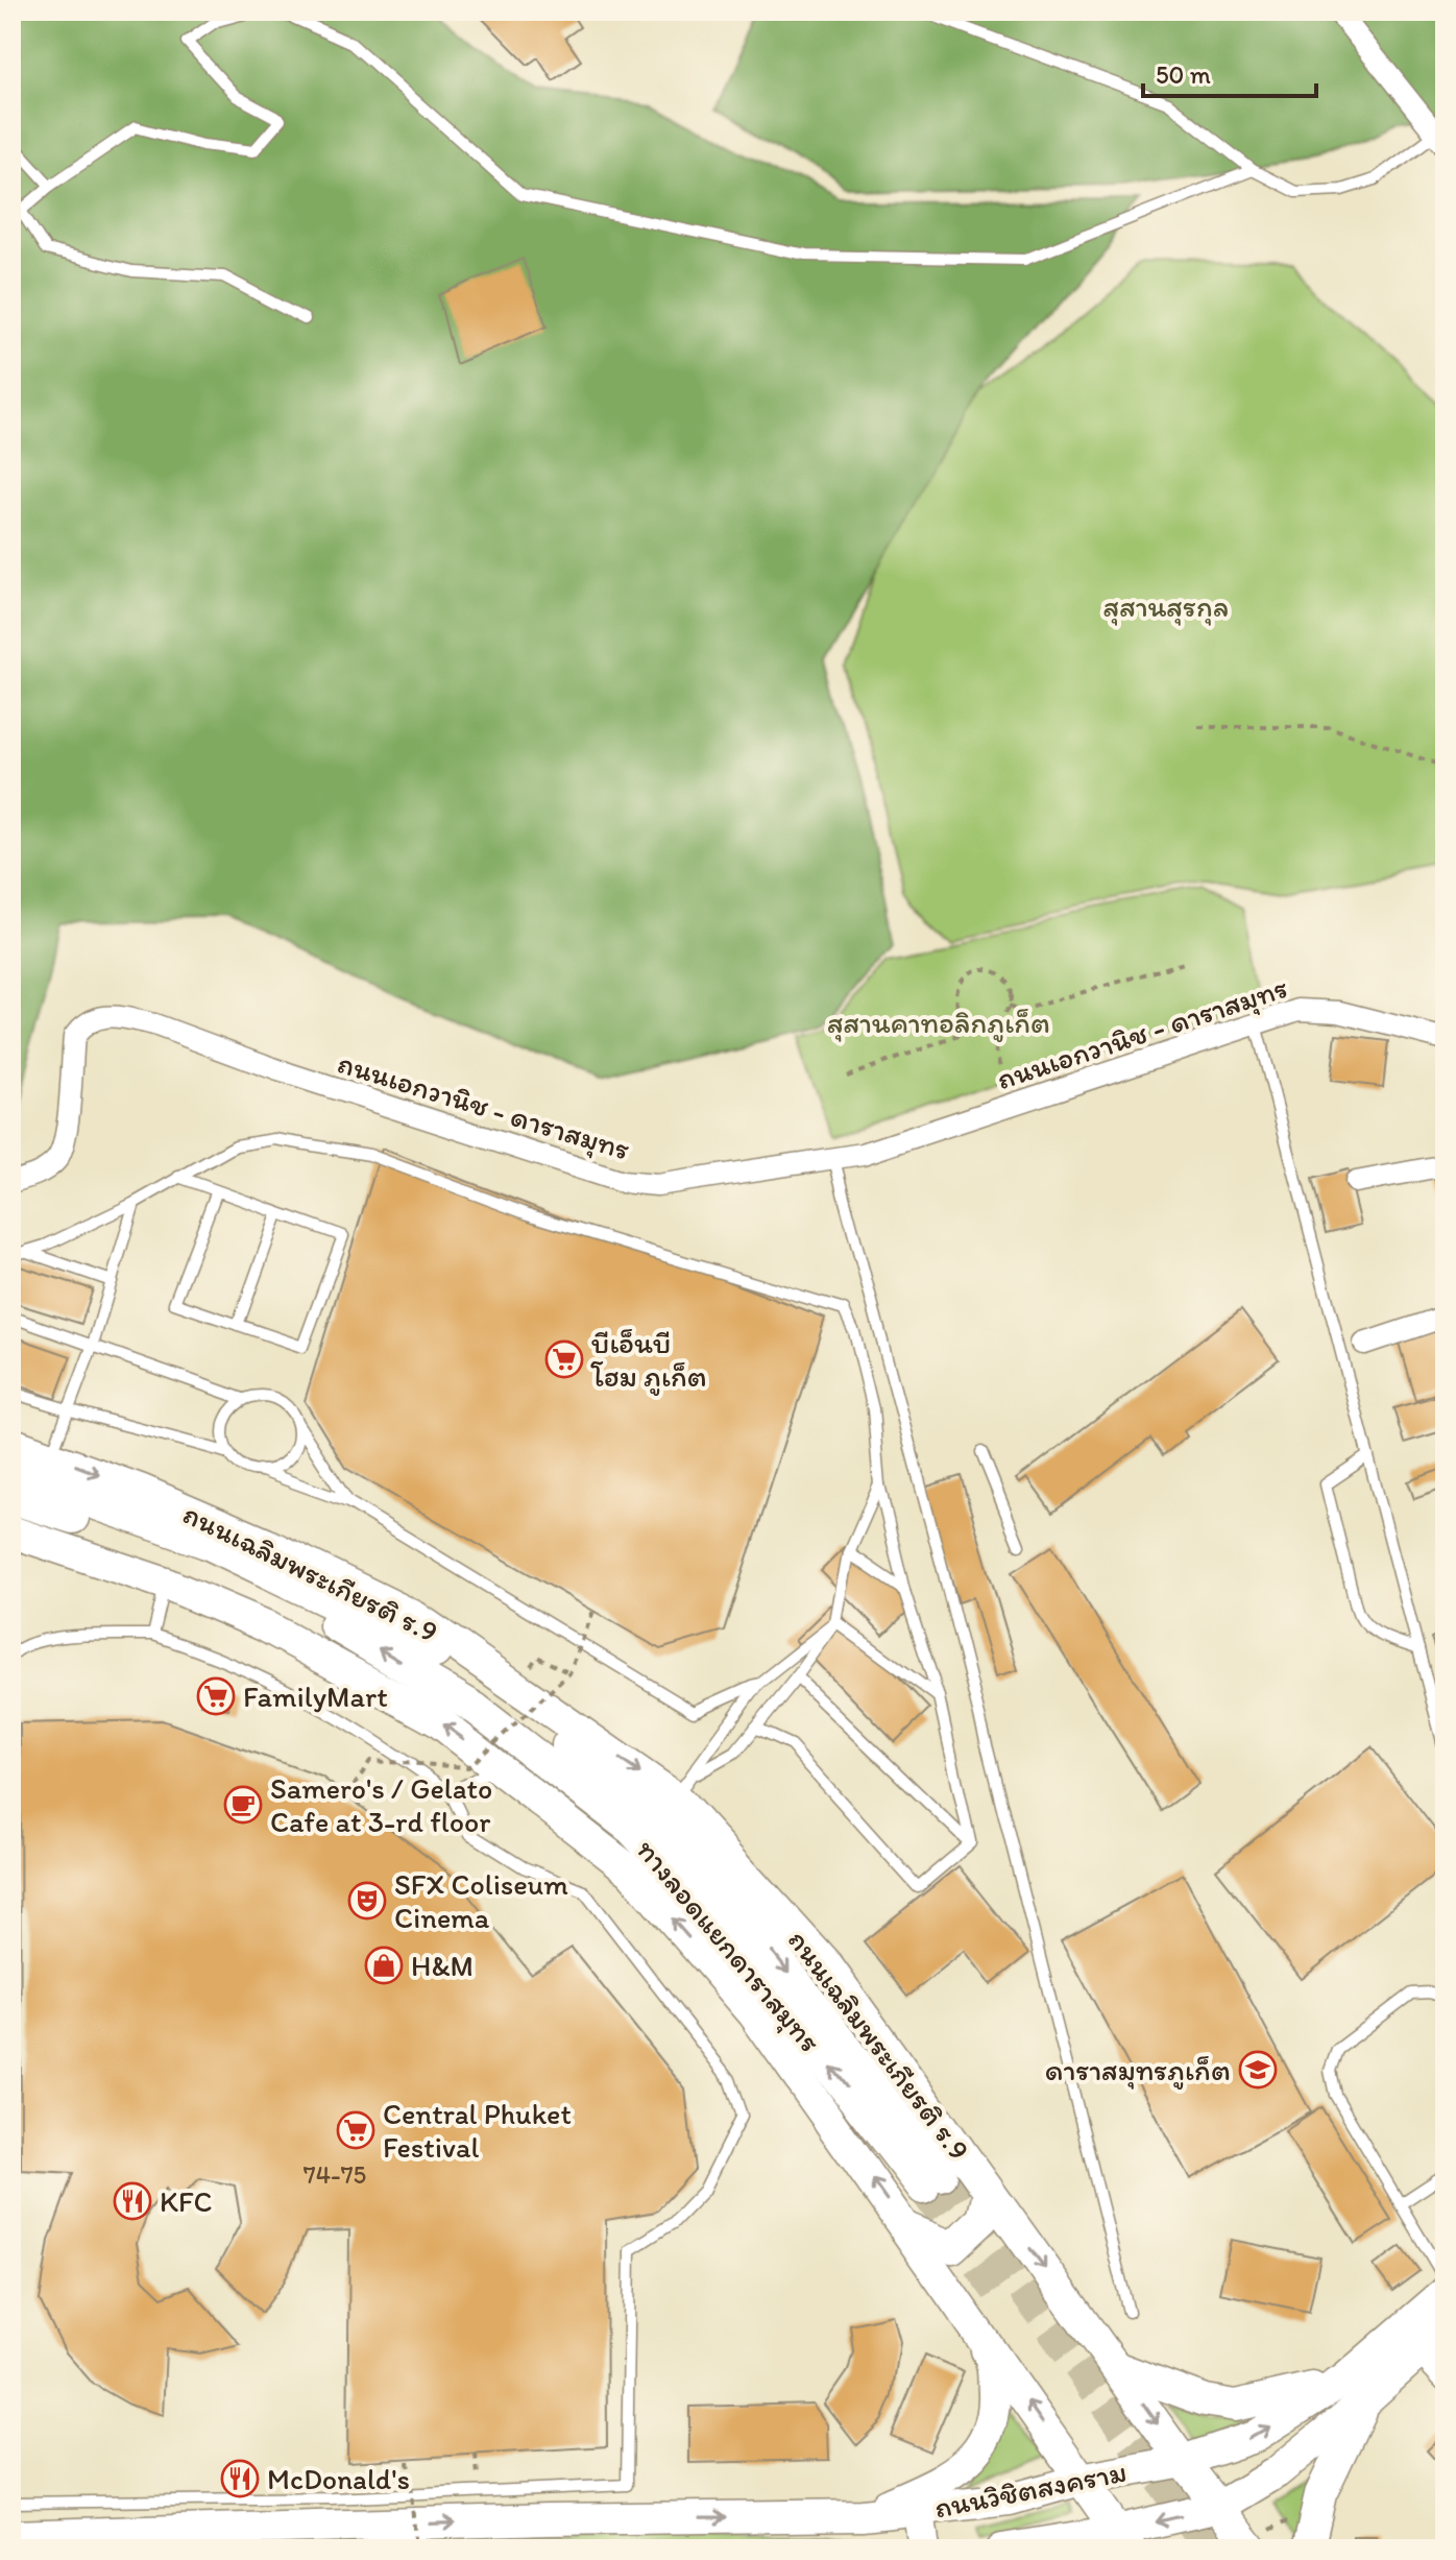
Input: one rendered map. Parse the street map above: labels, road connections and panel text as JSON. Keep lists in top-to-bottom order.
{
  "streets": {
    "main road": ["ถนนเฉลิมพระเกียรติ ร.9", "ทางลอดแยกดาราสมุทร", "ถนนวิชิตสงคราม"],
    "street": ["ถนนเอกวานิช - ดาราสมุทร"]
  },
  "crossings": [
    ["ถนนเฉลิมพระเกียรติ ร.9", "ถนนวิชิตสงคราม"]
  ],
  "one_way": ["ถนนวิชิตสงคราม"],
  "parks": ["สุสานสุรกุล", "สุสานคาทอลิกภูเก็ต"],
  "places": {
    "supermarket": ["บีเอ็นบี โฮม ภูเก็ต", "FamilyMart", "Central Phuket Festival"],
    "cafe": ["Samero's / Gelato Cafe at 3-rd floor"],
    "theatre": ["SFX Coliseum Cinema"],
    "shop": ["H&M"],
    "school or university": ["ดาราสมุทรภูเก็ต"],
    "restaurant": ["KFC", "McDonald's"]
  },
  "house_numbers": ["74-75"],
  "scale_bar": "50 m"
}
